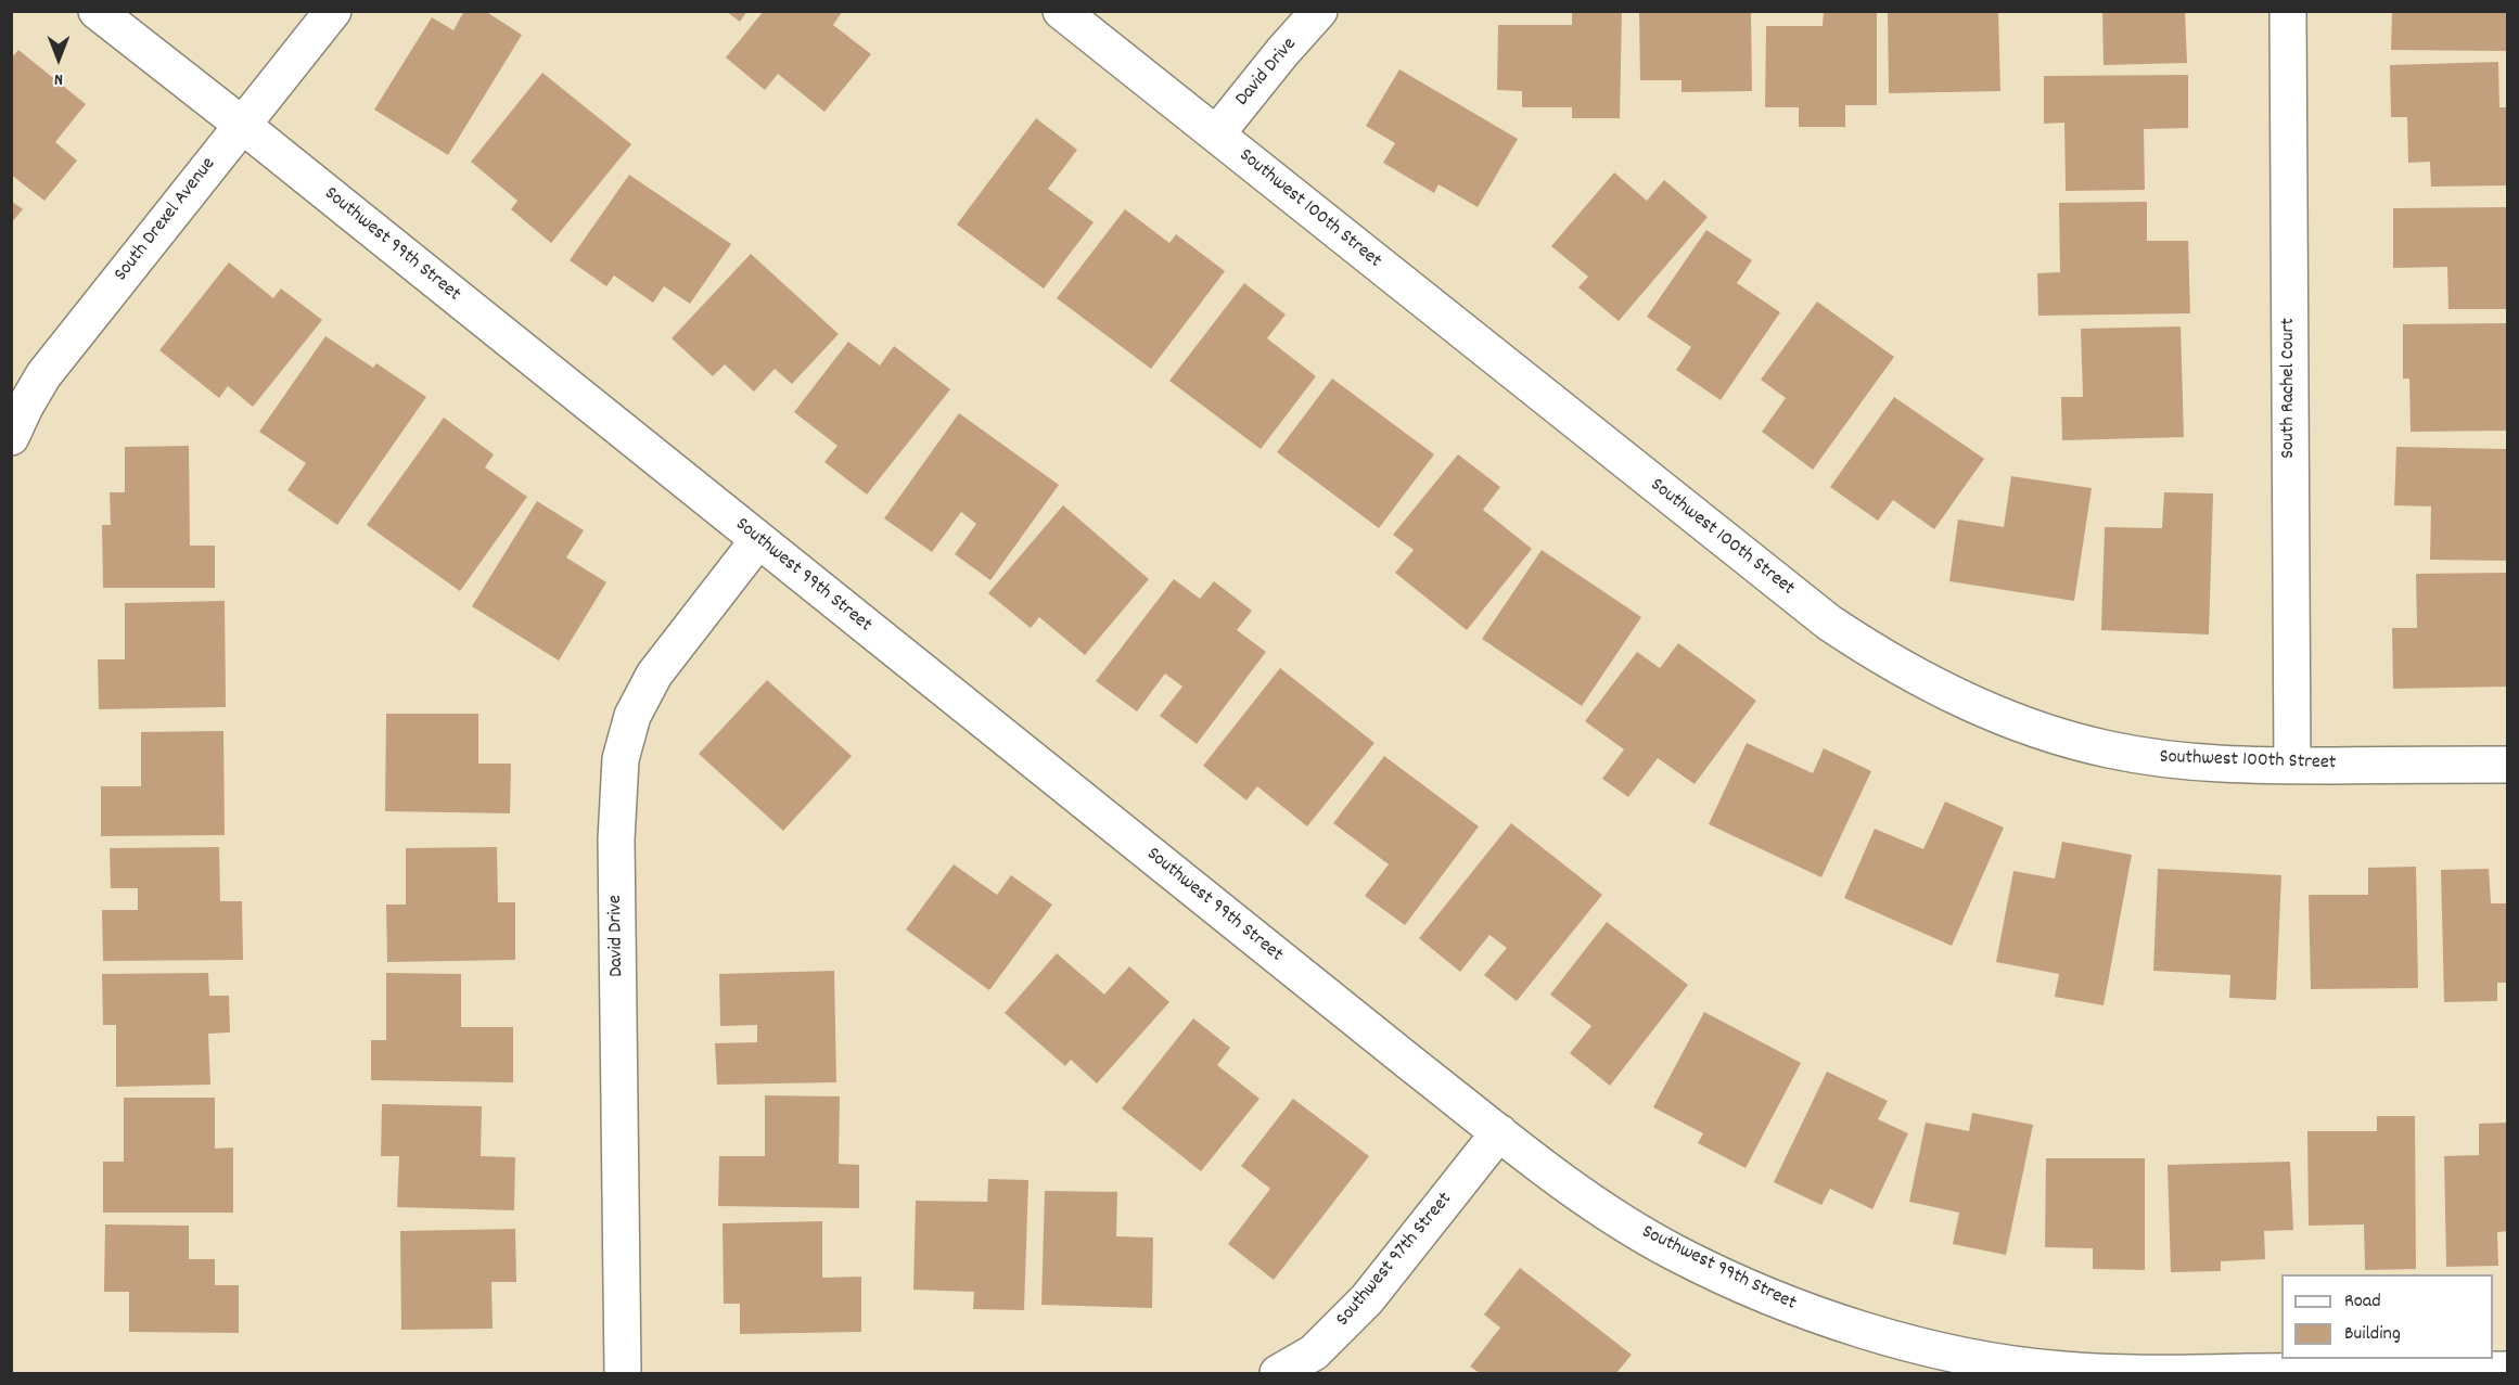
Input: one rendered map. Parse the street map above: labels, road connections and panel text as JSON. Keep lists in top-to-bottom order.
{
  "streets": {
    "street": [
      "David Drive",
      "Southwest 100th Street",
      "South Drexel Avenue",
      "Southwest 99th Street",
      "South Rachel Court",
      "Southwest 97th Street"
    ]
  },
  "crossings": [
    ["David Drive", "Southwest 100th Street"],
    ["David Drive", "Southwest 99th Street"],
    ["Southwest 100th Street", "South Rachel Court"],
    ["South Drexel Avenue", "Southwest 99th Street"],
    ["Southwest 99th Street", "Southwest 97th Street"]
  ],
  "legend": ["Road", "Building"],
  "north": "bottom"
}
